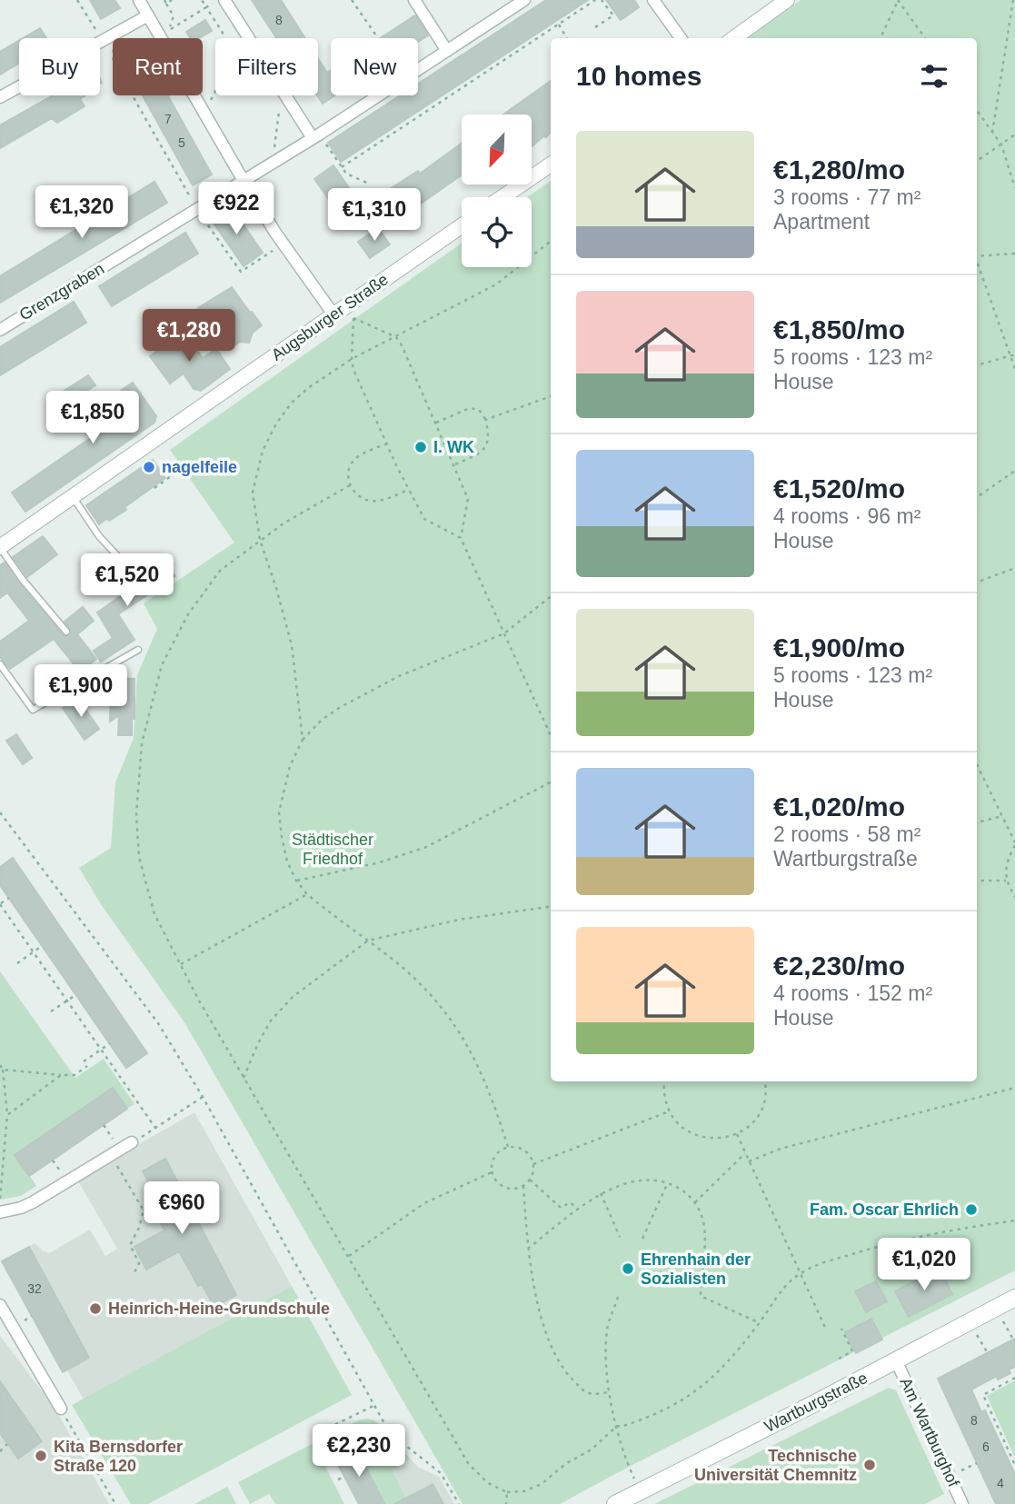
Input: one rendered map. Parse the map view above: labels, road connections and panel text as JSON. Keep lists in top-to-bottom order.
{
  "streets": {
    "main road": ["Wartburgstraße"],
    "street": ["Grenzgraben", "Augsburger Straße", "Am Wartburghof"]
  },
  "crossings": [
    ["Wartburgstraße", "Am Wartburghof"]
  ],
  "parks": ["Städtischer Friedhof"],
  "places": [
    "I. WK",
    "nagelfeile",
    "Fam. Oscar Ehrlich",
    "Ehrenhain der Sozialisten",
    "Heinrich-Heine-Grundschule",
    "Kita Bernsdorfer Straße 120",
    "Technische Universität Chemnitz"
  ],
  "house_numbers": [
    "8",
    "7",
    "5",
    "32",
    "8",
    "6",
    "4"
  ],
  "north": "bottom left",
  "page": {
    "chip": [
      "Buy",
      "Rent",
      "Filters",
      "New"
    ],
    "heading": "10 homes",
    "list": [
      {
        "name": "€1,280/mo",
        "note": "3 rooms · 77 m² · Apartment"
      },
      {
        "name": "€1,850/mo",
        "note": "5 rooms · 123 m² · House"
      },
      {
        "name": "€1,520/mo",
        "note": "4 rooms · 96 m² · House"
      },
      {
        "name": "€1,900/mo",
        "note": "5 rooms · 123 m² · House"
      },
      {
        "name": "€1,020/mo",
        "note": "2 rooms · 58 m² · Wartburgstraße"
      },
      {
        "name": "€2,230/mo",
        "note": "4 rooms · 152 m² · House"
      }
    ],
    "price": [
      "€922",
      "€1,320",
      "€1,310",
      "€1,280",
      "€1,850",
      "€1,520",
      "€1,900",
      "€960",
      "€1,020",
      "€2,230"
    ]
  }
}
